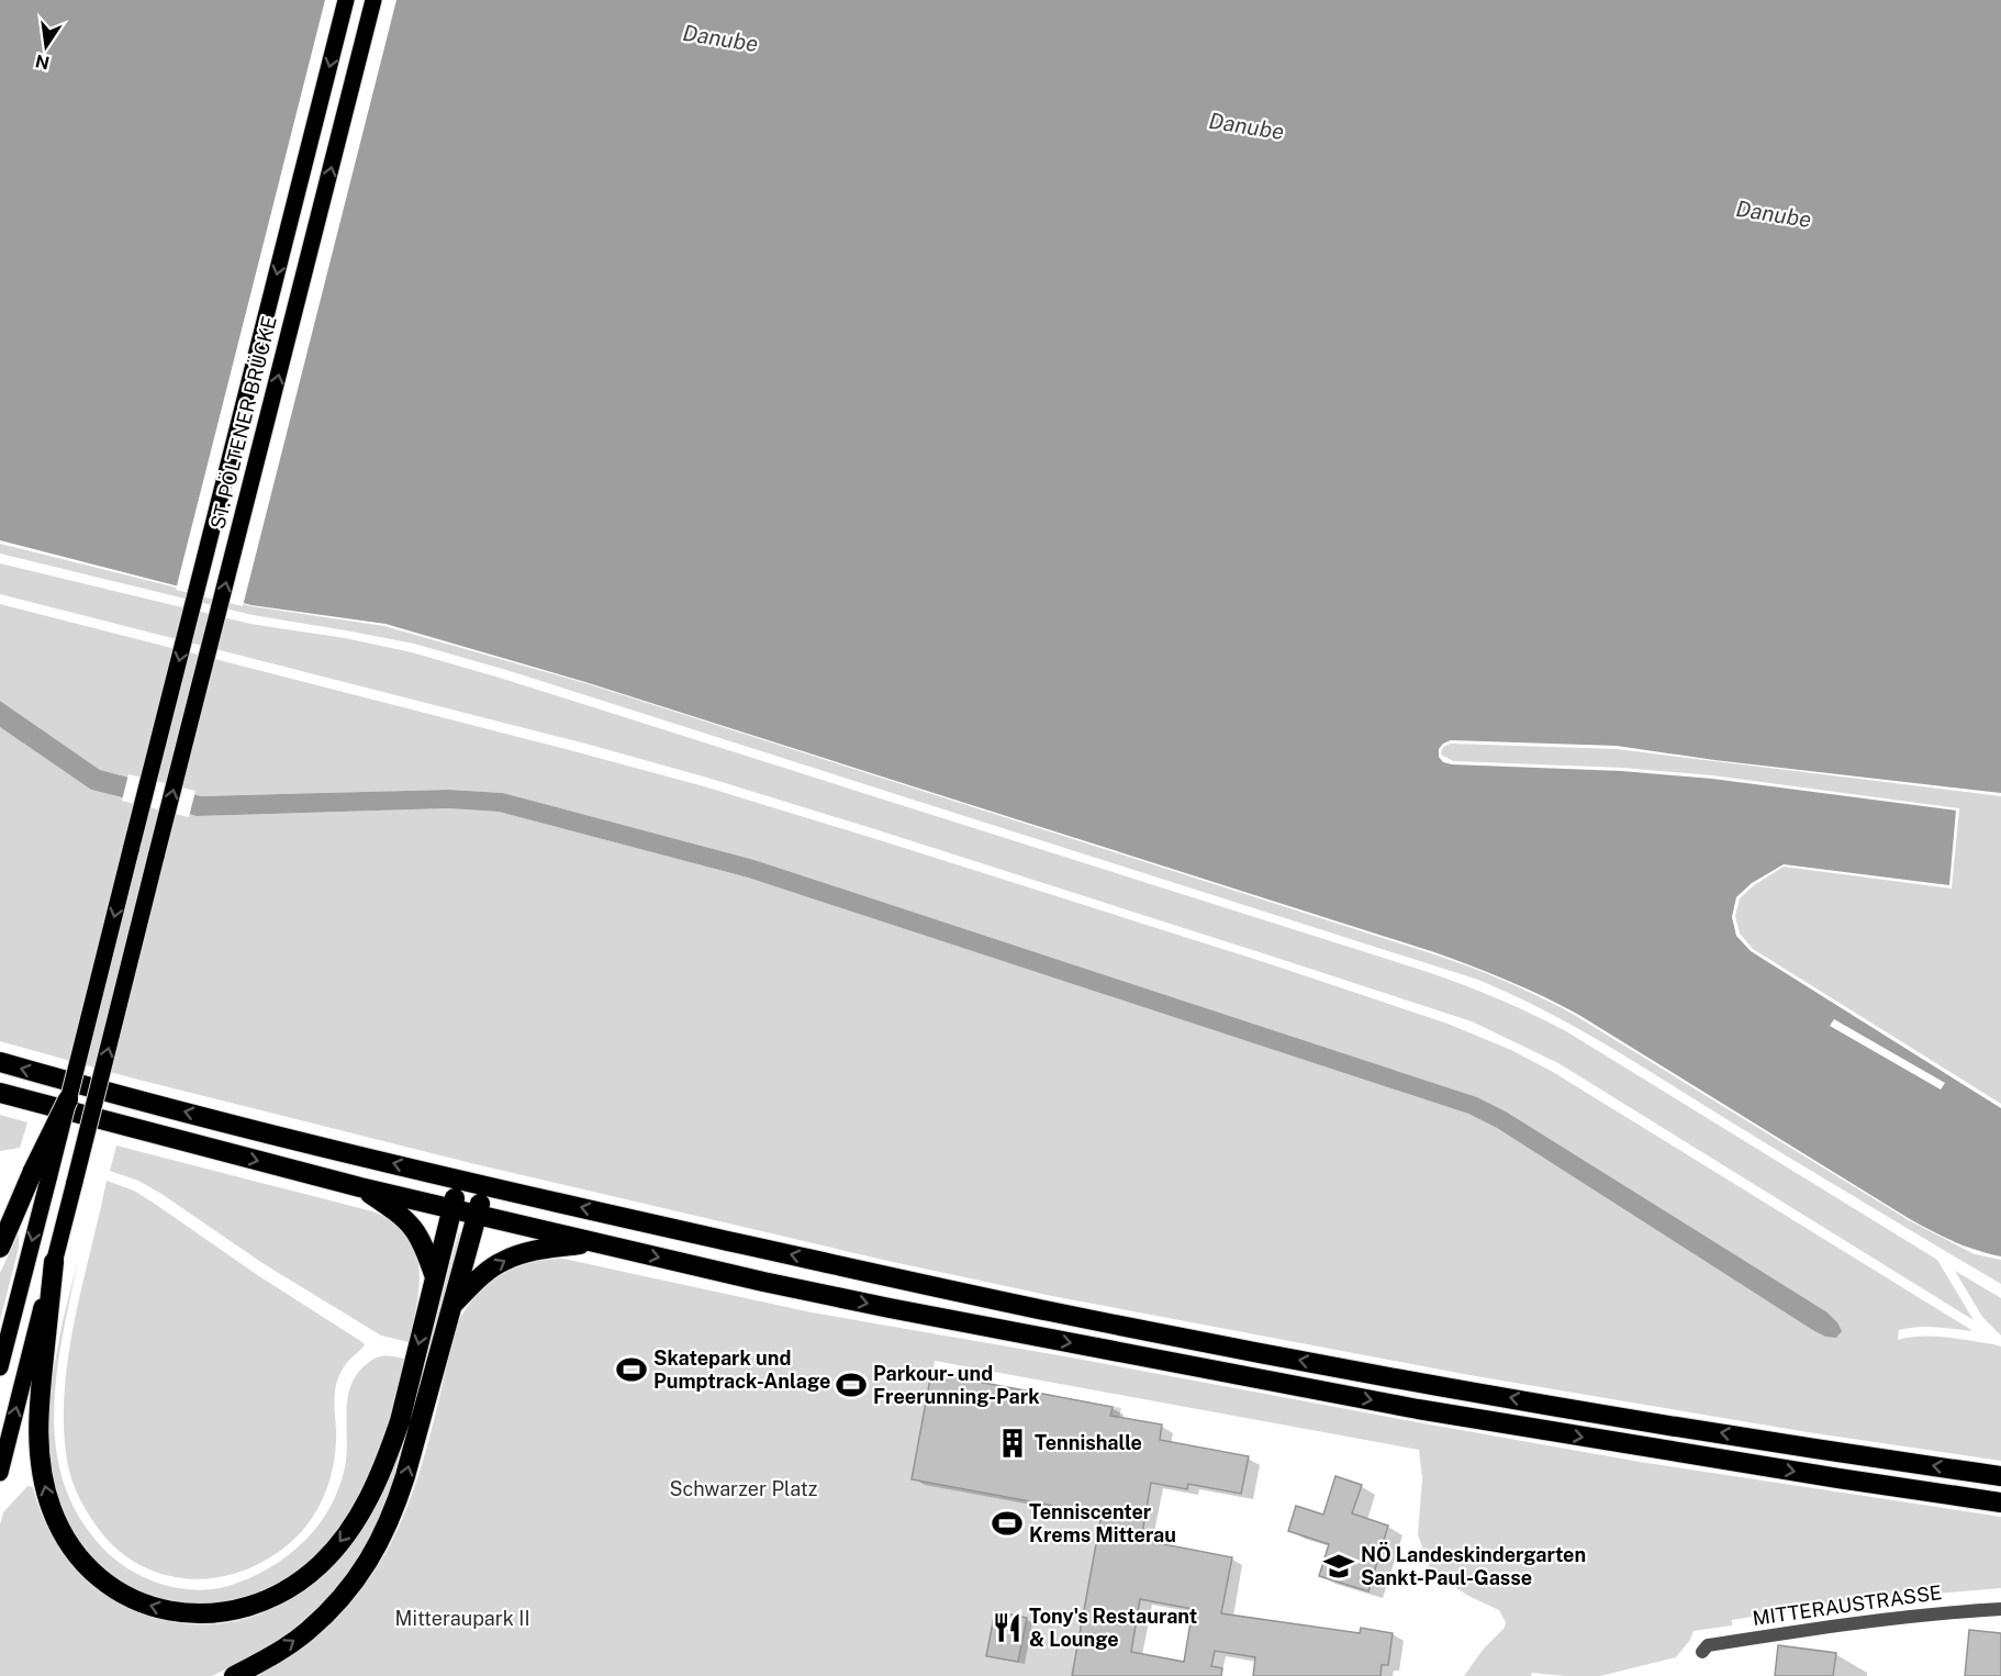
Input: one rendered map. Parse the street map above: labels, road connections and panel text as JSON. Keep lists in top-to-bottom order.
{
  "streets": {
    "main road": ["ST. PÖLTENER BRÜCKE"],
    "street": ["MITTERAUSTRASSE"]
  },
  "water": ["Danube"],
  "parks": ["Schwarzer Platz", "Mitteraupark II"],
  "places": {
    "sports": ["Skatepark und Pumptrack-Anlage", "Parkour- und Freerunning-Park", "Tenniscenter Krems Mitterau"],
    "building": ["Tennishalle"],
    "school or university": ["NÖ Landeskindergarten Sankt-Paul-Gasse"],
    "restaurant": ["Tony's Restaurant & Lounge"]
  },
  "north": "bottom"
}
